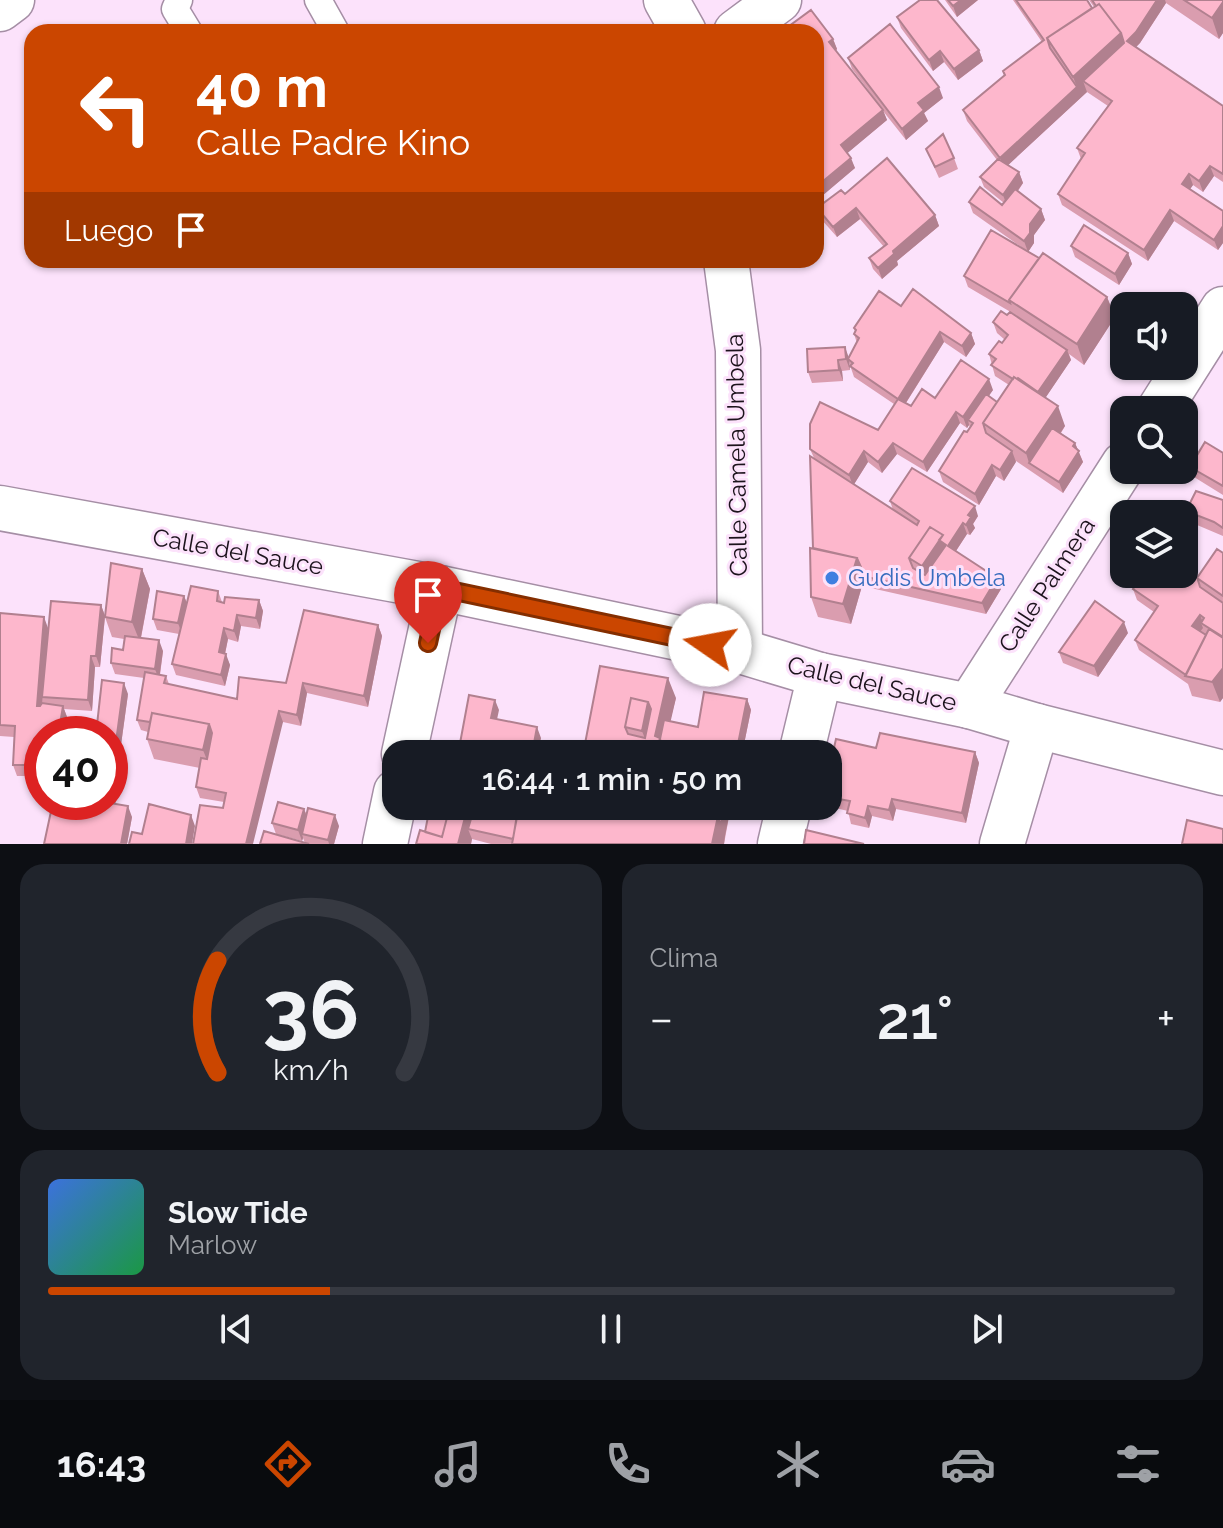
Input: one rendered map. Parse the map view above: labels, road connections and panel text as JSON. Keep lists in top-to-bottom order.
{
  "streets": {
    "street": ["Calle Camela Umbela", "Calle del Sauce", "Calle Palmera"]
  },
  "crossings": [
    ["Calle Camela Umbela", "Calle del Sauce"],
    ["Calle del Sauce", "Calle Palmera"]
  ],
  "places": ["Gudis Umbela"],
  "page": {
    "turn": ["40 m", "Calle Padre Kino"],
    "then": "Luego",
    "limit": "40",
    "trip": "16:44 · 1 min · 50 m",
    "tile": "Clima",
    "heat": ["−", "21°", "+"],
    "song": ["Slow Tide", "Marlow"],
    "tabs": "16:43",
    "gauge": ["36", "km/h"]
  }
}
